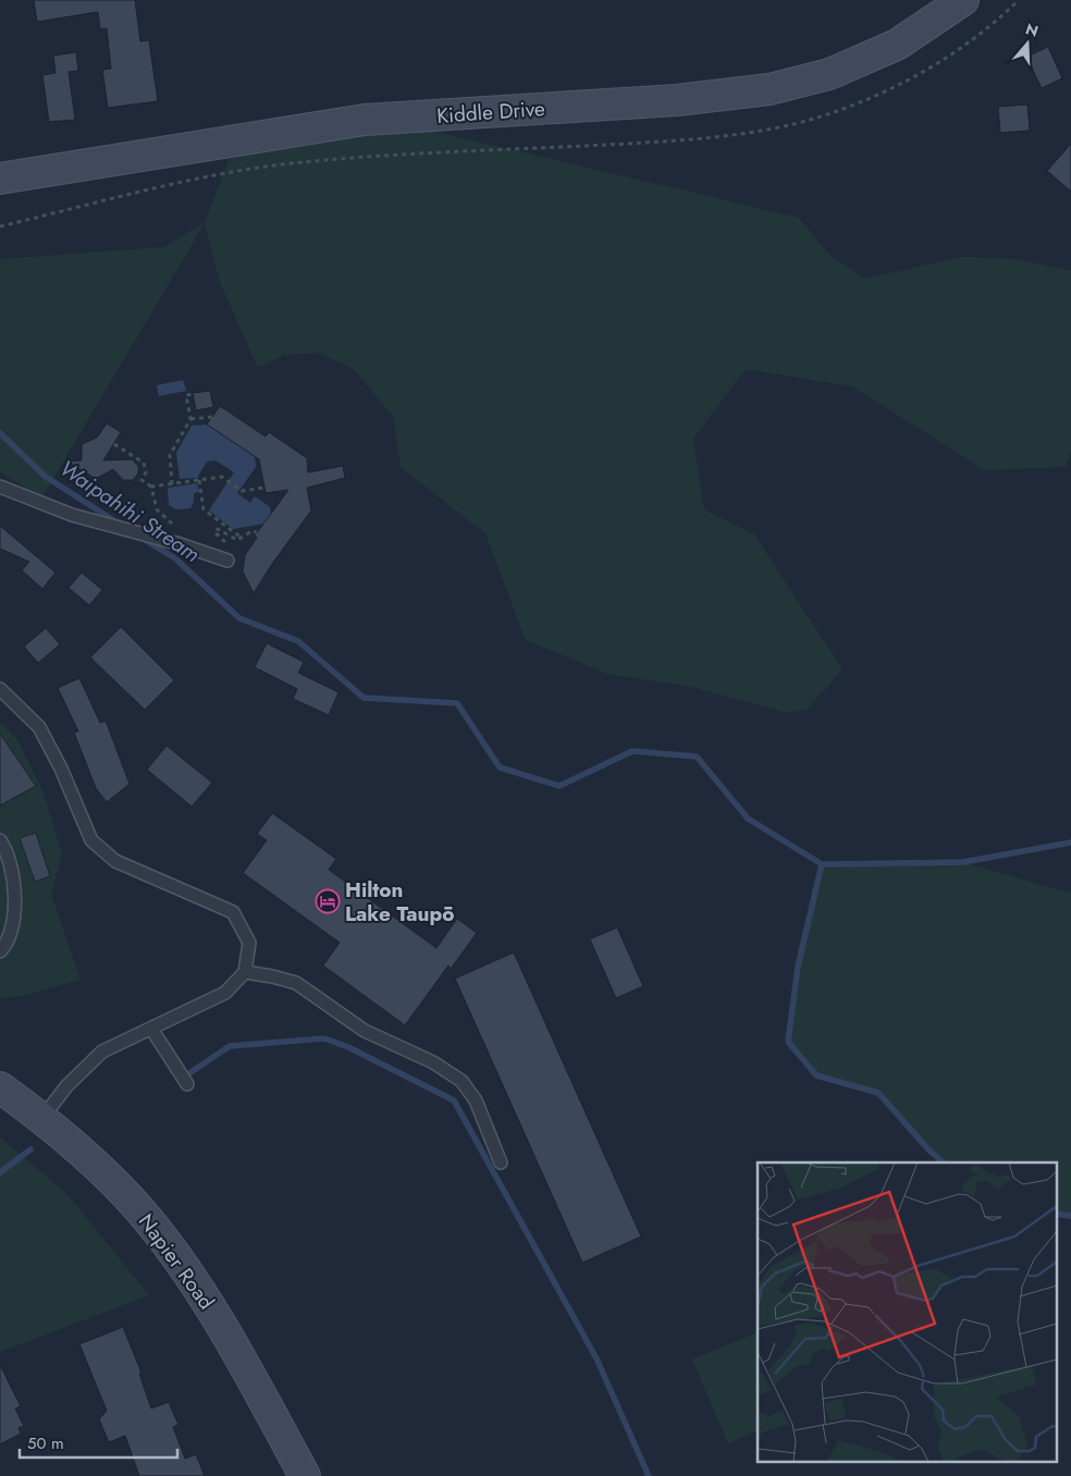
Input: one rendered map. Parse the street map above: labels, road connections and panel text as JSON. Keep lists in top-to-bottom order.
{
  "streets": {
    "street": ["Kiddle Drive", "Napier Road"]
  },
  "water": ["Waipahihi Stream"],
  "places": {
    "hotel": ["Hilton Lake Taupō"]
  },
  "scale_bar": "50 m",
  "north": "top"
}
